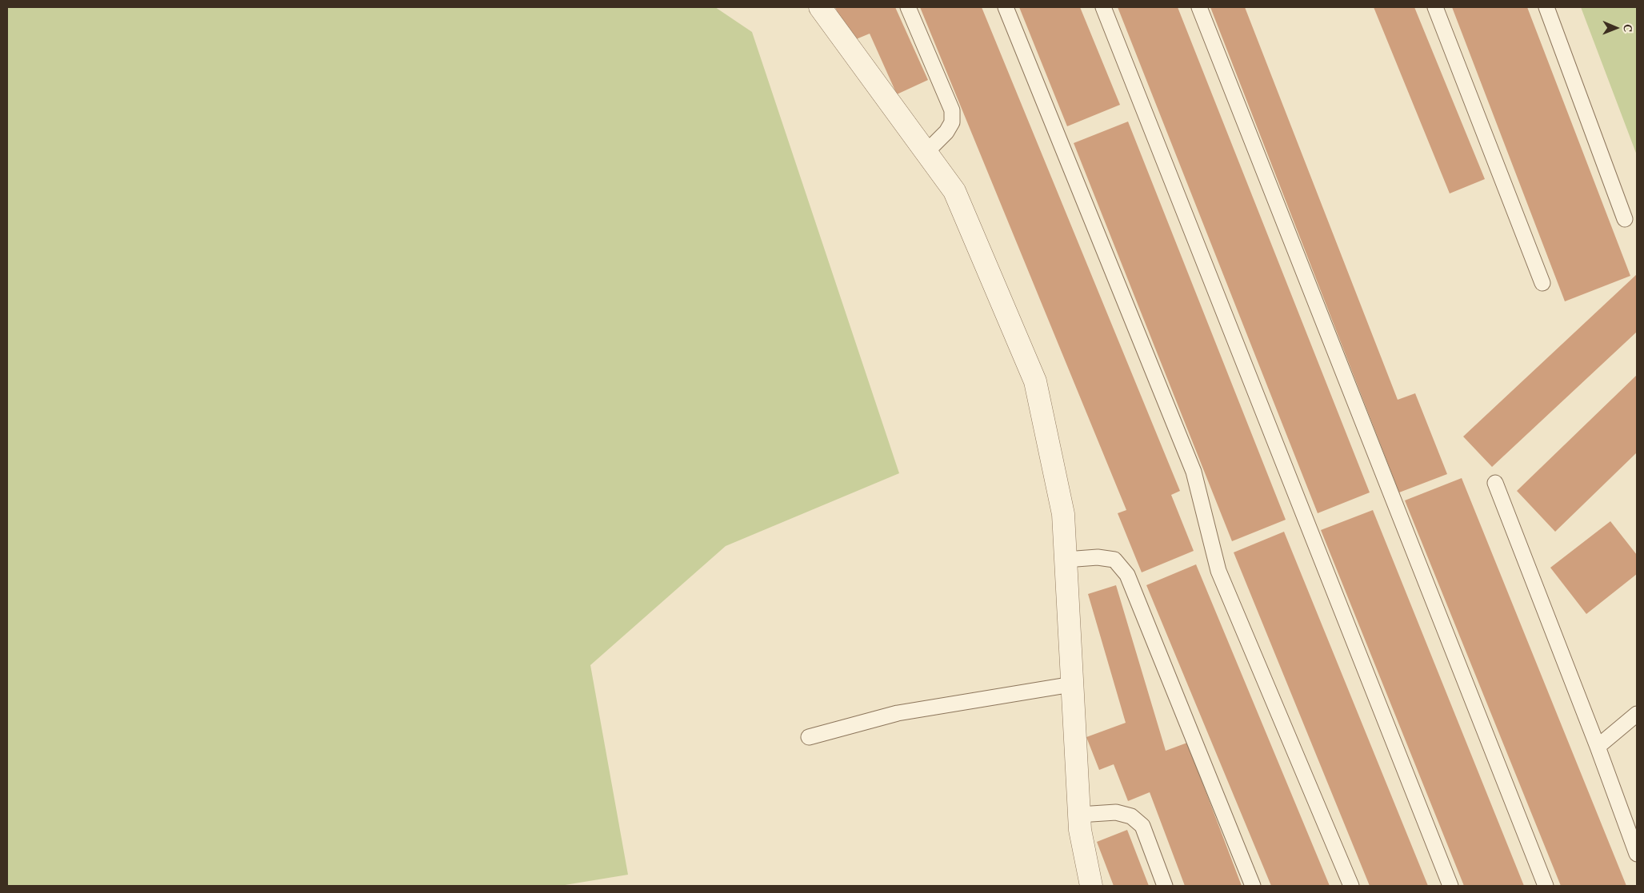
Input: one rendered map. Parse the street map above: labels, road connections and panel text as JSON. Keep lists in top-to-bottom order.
{
  "north": "right"
}
